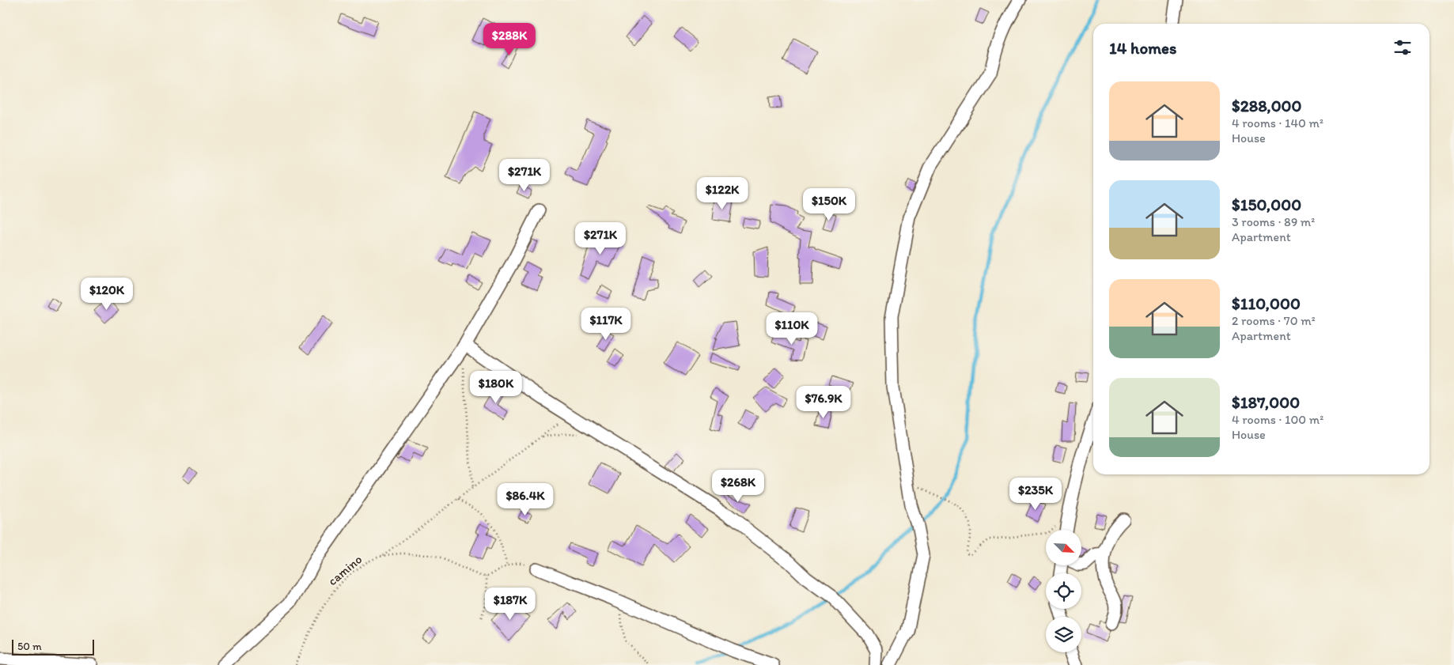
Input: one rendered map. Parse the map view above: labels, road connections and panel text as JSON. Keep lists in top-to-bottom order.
{
  "streets": {
    "path": ["camino"]
  },
  "scale_bar": "50 m",
  "north": "bottom right",
  "page": {
    "price": [
      "$288K",
      "$271K",
      "$122K",
      "$150K",
      "$271K",
      "$120K",
      "$117K",
      "$110K",
      "$180K",
      "$76.9K",
      "$268K",
      "$235K",
      "$86.4K",
      "$187K"
    ],
    "heading": "14 homes",
    "list": [
      {
        "name": "$288,000",
        "note": "4 rooms · 140 m² · House"
      },
      {
        "name": "$150,000",
        "note": "3 rooms · 89 m² · Apartment"
      },
      {
        "name": "$110,000",
        "note": "2 rooms · 70 m² · Apartment"
      },
      {
        "name": "$187,000",
        "note": "4 rooms · 100 m² · House"
      }
    ],
    "scale": "50 m"
  }
}
